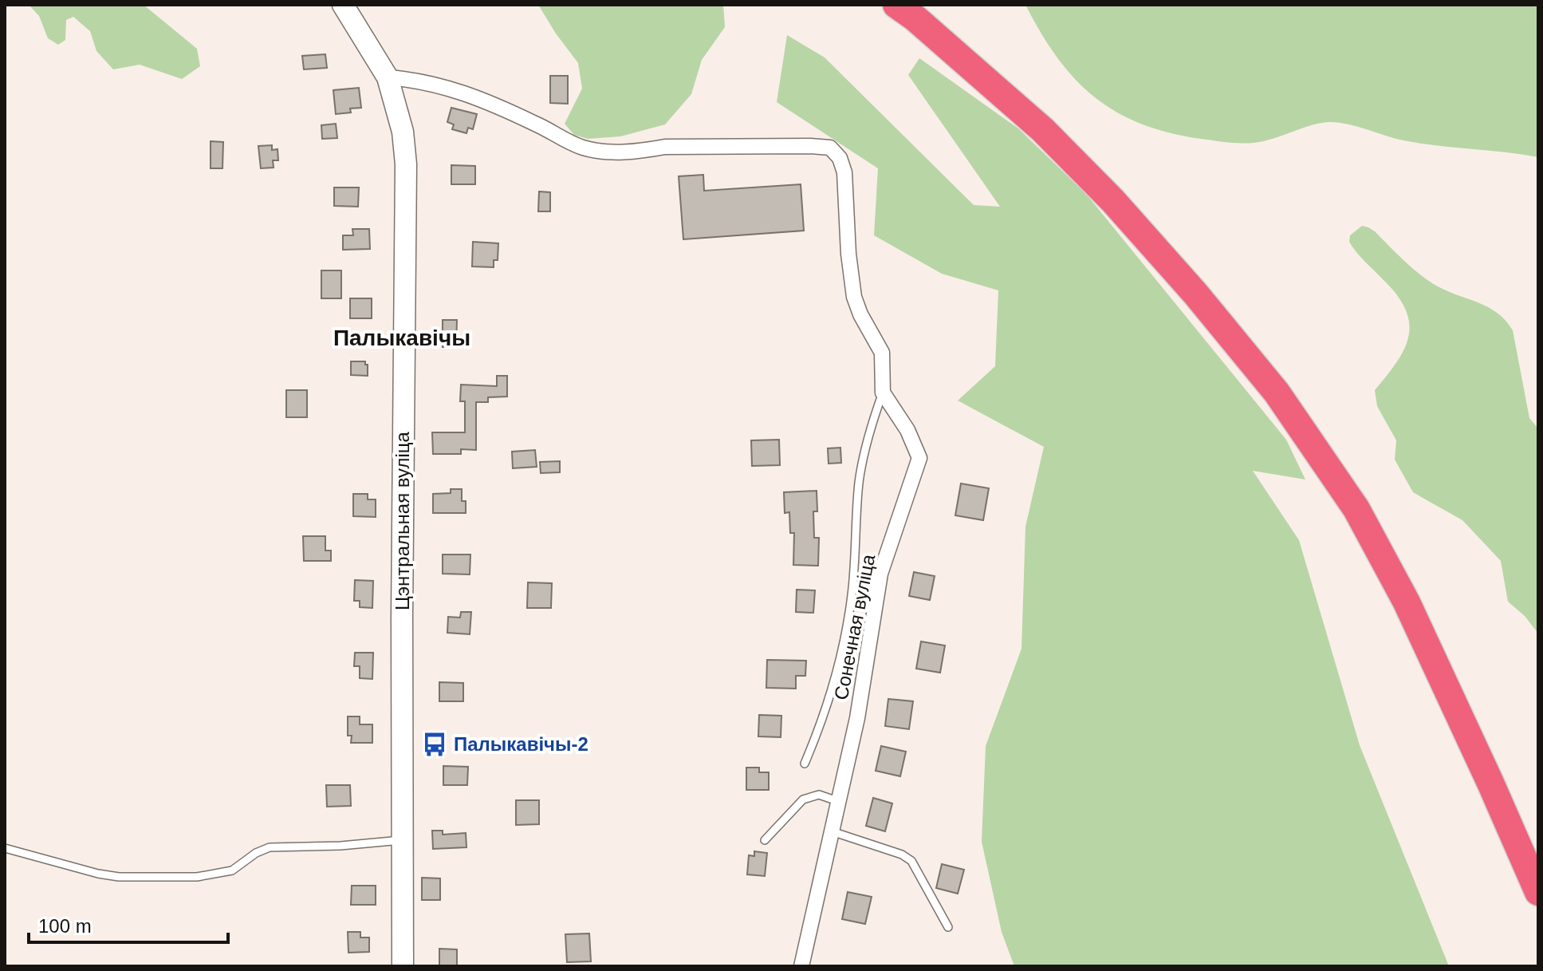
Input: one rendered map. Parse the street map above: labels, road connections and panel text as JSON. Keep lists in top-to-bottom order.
{
  "streets": {
    "street": ["Цэнтральная вуліца", "Сонечная вуліца"]
  },
  "districts": ["Палыкавічы"],
  "places": {
    "bus stop": ["Палыкавічы-2"]
  },
  "scale_bar": "100 m"
}
